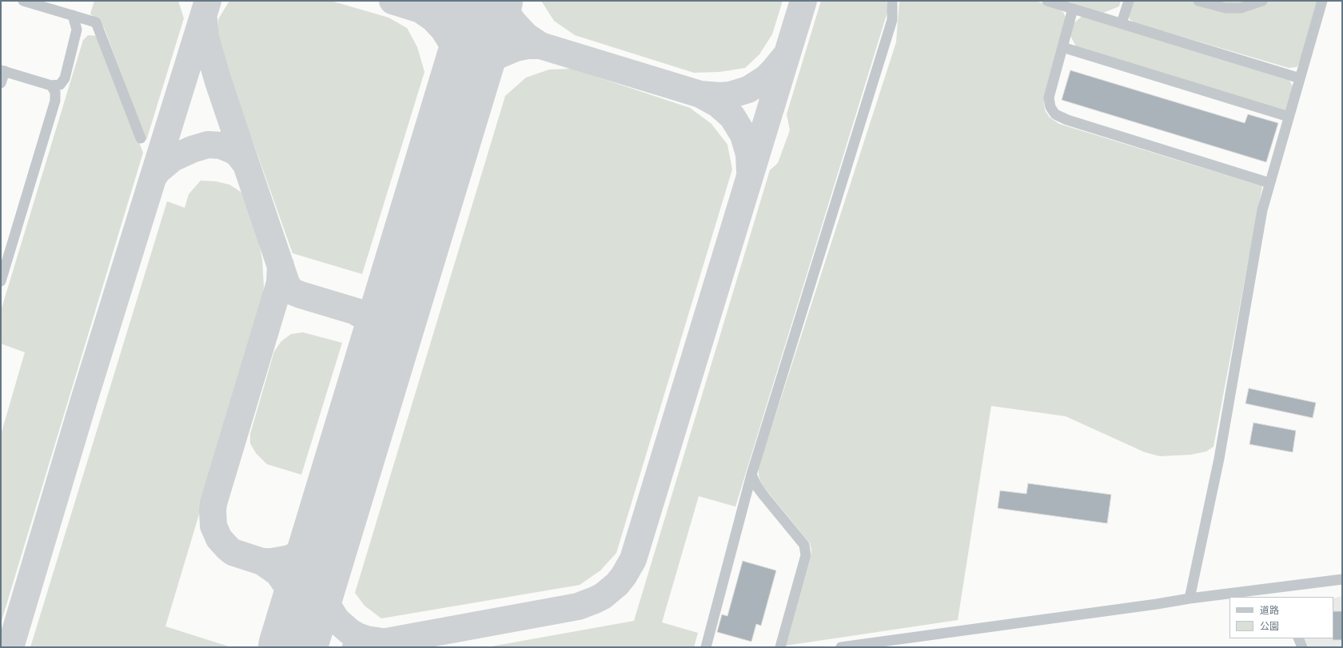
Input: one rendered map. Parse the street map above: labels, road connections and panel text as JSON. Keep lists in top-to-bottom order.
{
  "legend": ["道路", "公園"]
}
